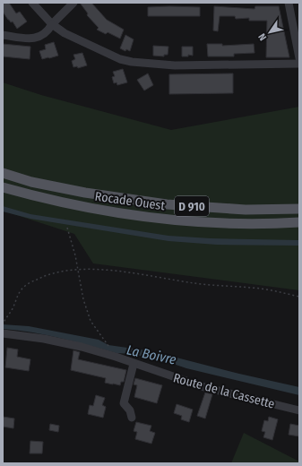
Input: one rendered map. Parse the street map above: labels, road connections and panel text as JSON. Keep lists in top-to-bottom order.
{
  "streets": {
    "main road": ["Rocade Ouest", "D 910"],
    "street": ["Route de la Cassette"]
  },
  "water": ["La Boivre"],
  "north": "bottom left"
}
